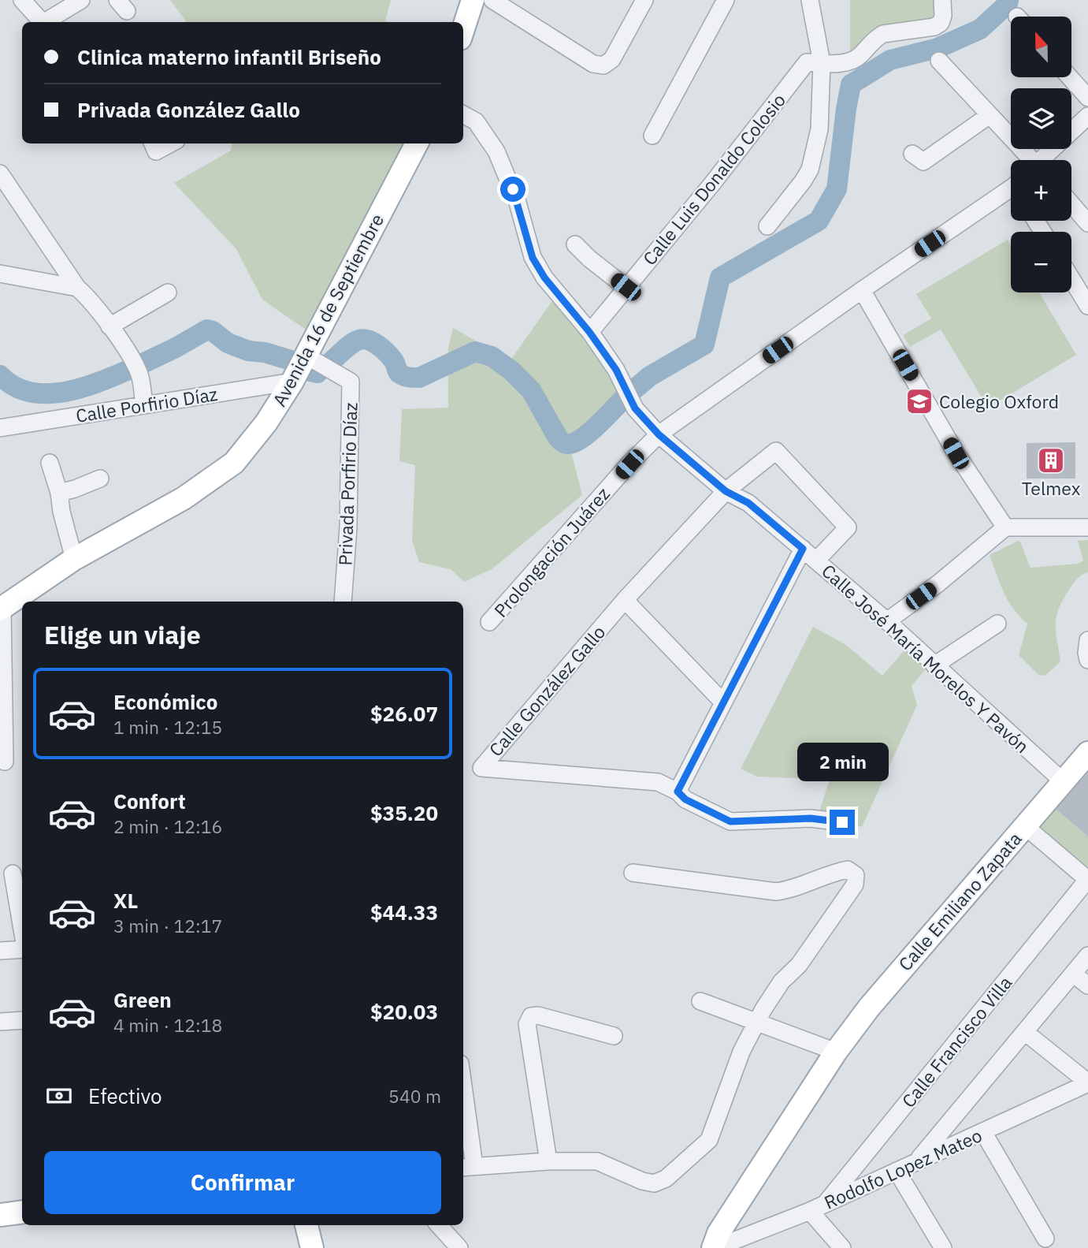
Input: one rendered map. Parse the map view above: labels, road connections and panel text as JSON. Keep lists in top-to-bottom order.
{
  "streets": {
    "main road": ["Avenida 16 de Septiembre", "Calle Emiliano Zapata"],
    "street": [
      "Calle Luis Donaldo Colosio",
      "Calle Porfirio Díaz",
      "Privada Porfirio Díaz",
      "Prolongación Juárez",
      "Calle José María Morelos Y Pavón",
      "Calle González Gallo",
      "Calle Francisco Villa",
      "Rodolfo Lopez Mateo"
    ]
  },
  "crossings": [
    ["Calle Luis Donaldo Colosio", "Calle José María Morelos Y Pavón"],
    ["Avenida 16 de Septiembre", "Calle Porfirio Díaz"],
    ["Avenida 16 de Septiembre", "Privada Porfirio Díaz"],
    ["Prolongación Juárez", "Calle José María Morelos Y Pavón"],
    ["Calle José María Morelos Y Pavón", "Calle González Gallo"],
    ["Calle José María Morelos Y Pavón", "Calle Emiliano Zapata"],
    ["Calle Emiliano Zapata", "Rodolfo Lopez Mateo"],
    ["Calle Francisco Villa", "Rodolfo Lopez Mateo"]
  ],
  "places": {
    "school or university": ["Colegio Oxford"],
    "building": ["Telmex"]
  },
  "north": "top",
  "page": {
    "map_buttons": ["+", "−"],
    "banner": ["Clinica materno infantil Briseño", "Privada González Gallo"],
    "heading": "Elige un viaje",
    "list": [
      {
        "name": "Económico",
        "note": "1 min · 12:15",
        "value": "$26.07"
      },
      {
        "name": "Confort",
        "note": "2 min · 12:16",
        "value": "$35.20"
      },
      {
        "name": "XL",
        "note": "3 min · 12:17",
        "value": "$44.33"
      },
      {
        "name": "Green",
        "note": "4 min · 12:18",
        "value": "$20.03"
      }
    ],
    "bubble": "2 min",
    "pay": ["Efectivo", "540 m"],
    "buttons": "Confirmar"
  }
}
